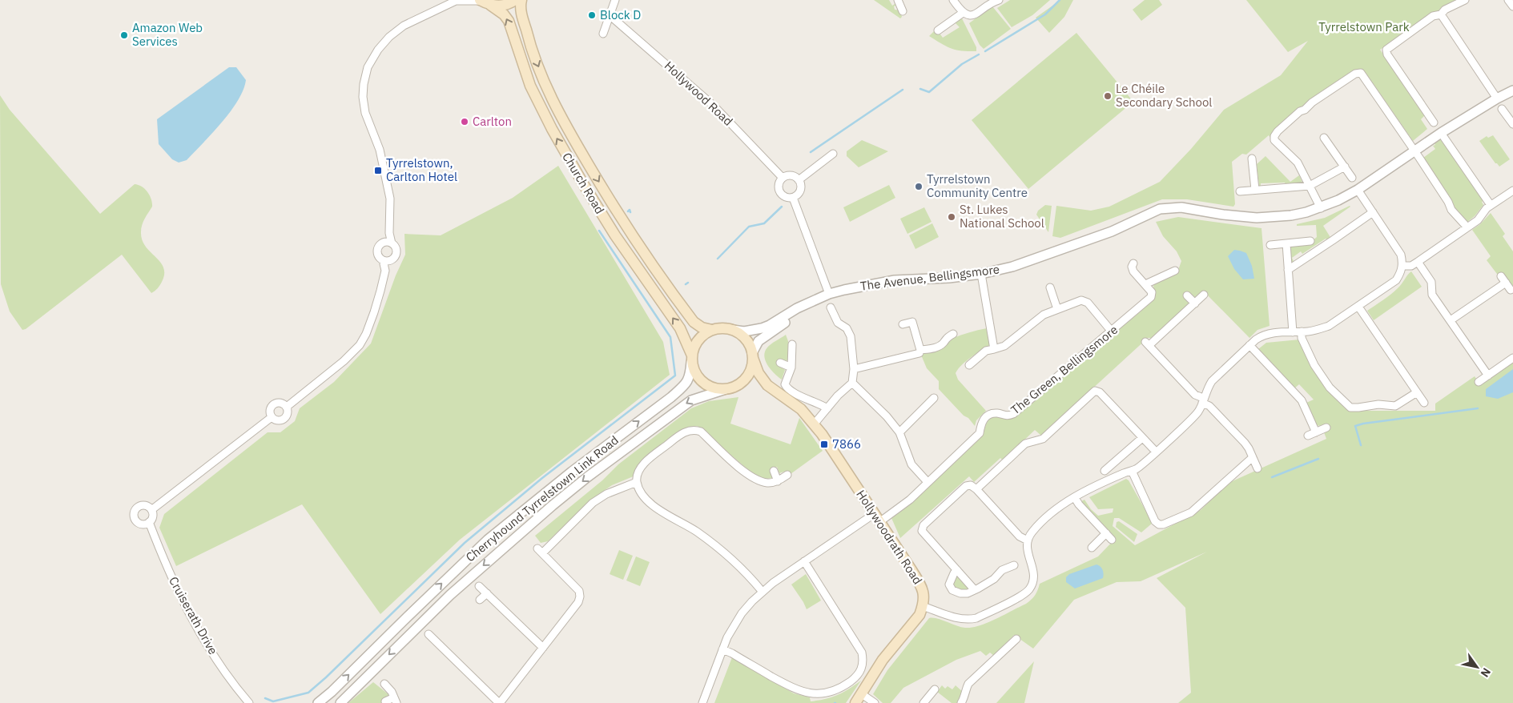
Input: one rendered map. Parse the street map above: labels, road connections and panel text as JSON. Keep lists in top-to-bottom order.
{
  "streets": {
    "main road": ["Church Road", "Hollywoodrath Road"],
    "street": [
      "Hollywood Road",
      "The Avenue, Bellingsmore",
      "The Green, Bellingsmore",
      "Cherryhound Tyrrelstown Link Road",
      "Cruiserath Drive"
    ]
  },
  "crossings": [
    ["Church Road", "The Avenue, Bellingsmore"],
    ["Church Road", "Cherryhound Tyrrelstown Link Road"],
    ["Church Road", "Hollywoodrath Road"],
    ["The Avenue, Bellingsmore", "Cherryhound Tyrrelstown Link Road"],
    ["The Avenue, Bellingsmore", "Hollywoodrath Road"],
    ["The Green, Bellingsmore", "Hollywoodrath Road"],
    ["Cherryhound Tyrrelstown Link Road", "Hollywoodrath Road"]
  ],
  "parks": ["Tyrrelstown Park"],
  "places": {
    "other": [
      "Block D",
      "Amazon Web Services",
      "Le Chéile Secondary School",
      "Carlton",
      "Tyrrelstown Community Centre",
      "St. Lukes National School"
    ],
    "transit": ["Tyrrelstown, Carlton Hotel", "7866"]
  },
  "north": "bottom right"
}
